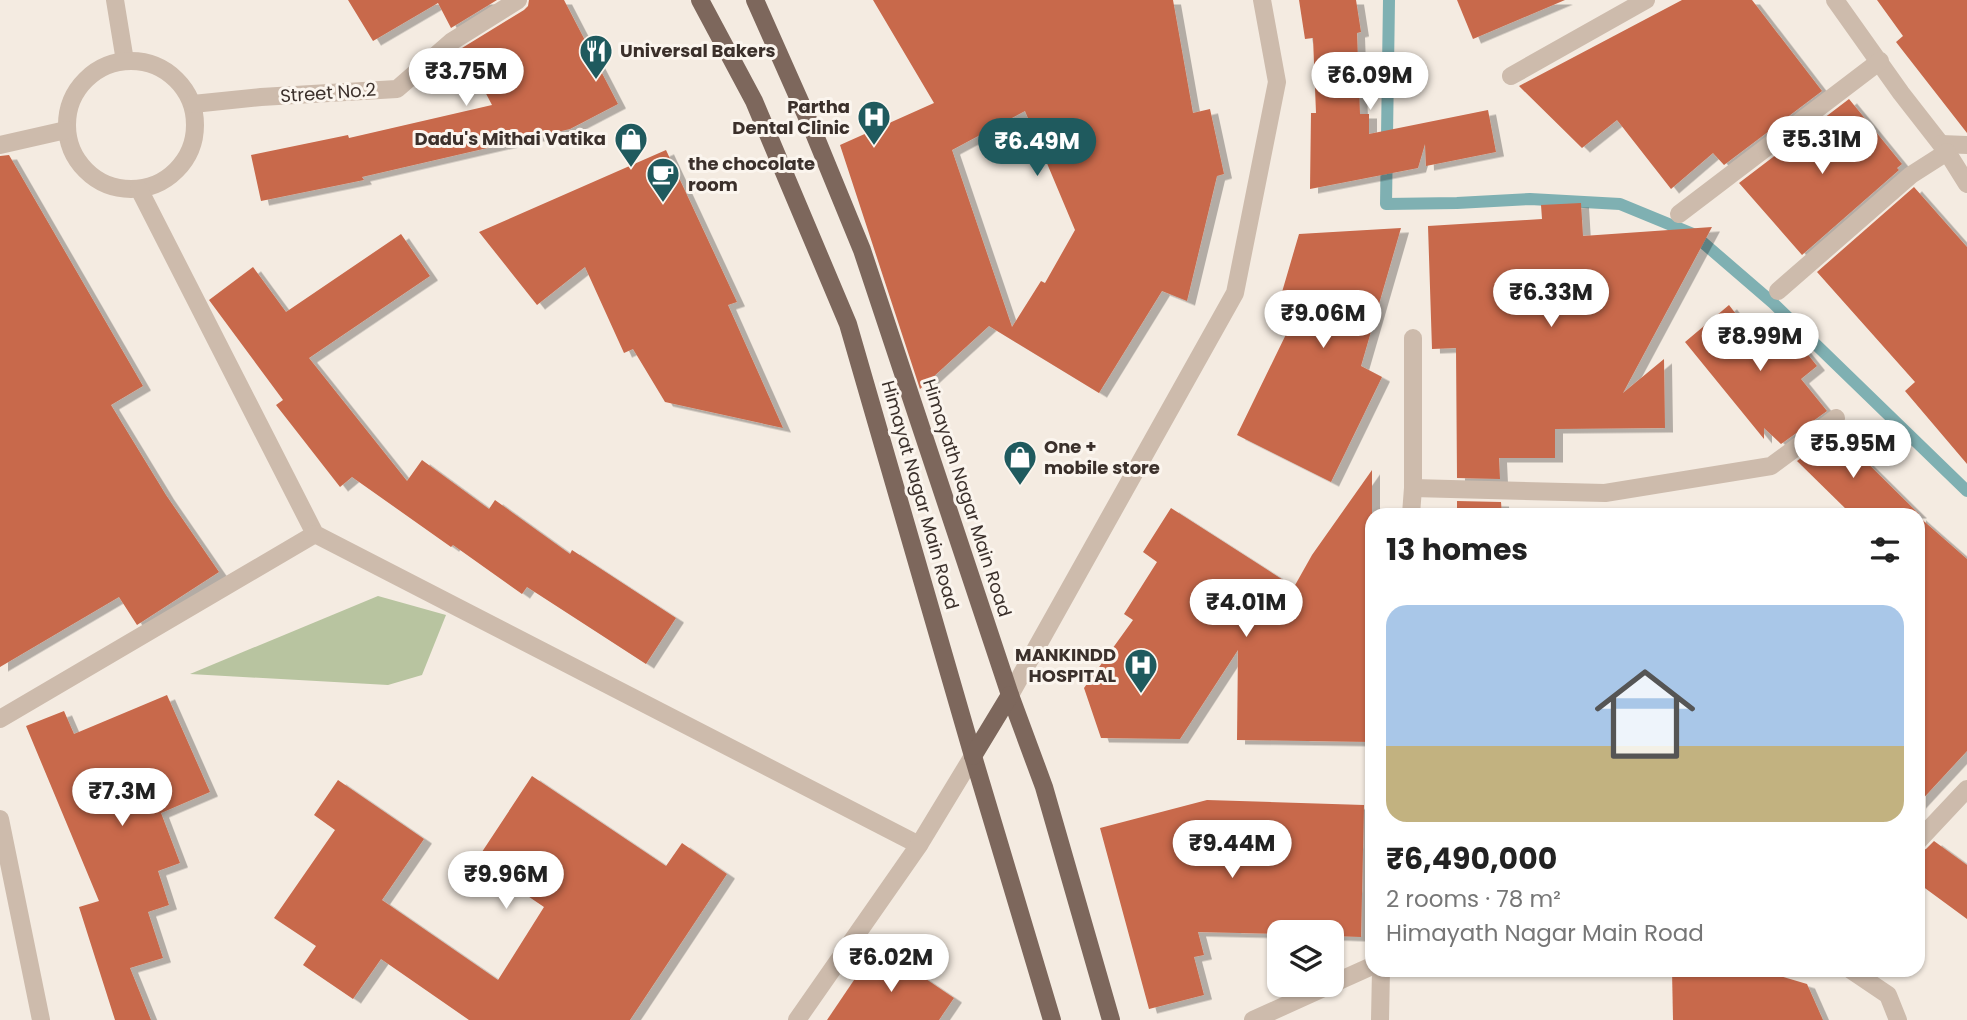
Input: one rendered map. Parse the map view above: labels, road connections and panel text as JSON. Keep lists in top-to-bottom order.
{
  "streets": {
    "main road": ["Himayat Nagar Main Road", "Himayath Nagar Main Road"],
    "street": ["Street No.2"]
  },
  "places": {
    "restaurant": ["Universal Bakers"],
    "hospital": ["Partha Dental Clinic", "MANKINDD HOSPITAL"],
    "shop": ["Dadu's Mithai Vatika", "One + mobile store"],
    "cafe": ["the chocolate room"]
  },
  "page": {
    "price": [
      "₹3.75M",
      "₹6.09M",
      "₹5.31M",
      "₹6.49M",
      "₹6.33M",
      "₹9.06M",
      "₹8.99M",
      "₹5.95M",
      "₹4.01M",
      "₹7.3M",
      "₹9.44M",
      "₹9.96M",
      "₹6.02M"
    ],
    "heading": "13 homes",
    "list": [
      {
        "name": "₹6,490,000",
        "note": "2 rooms · 78 m² · Himayath Nagar Main Road"
      }
    ]
  }
}
